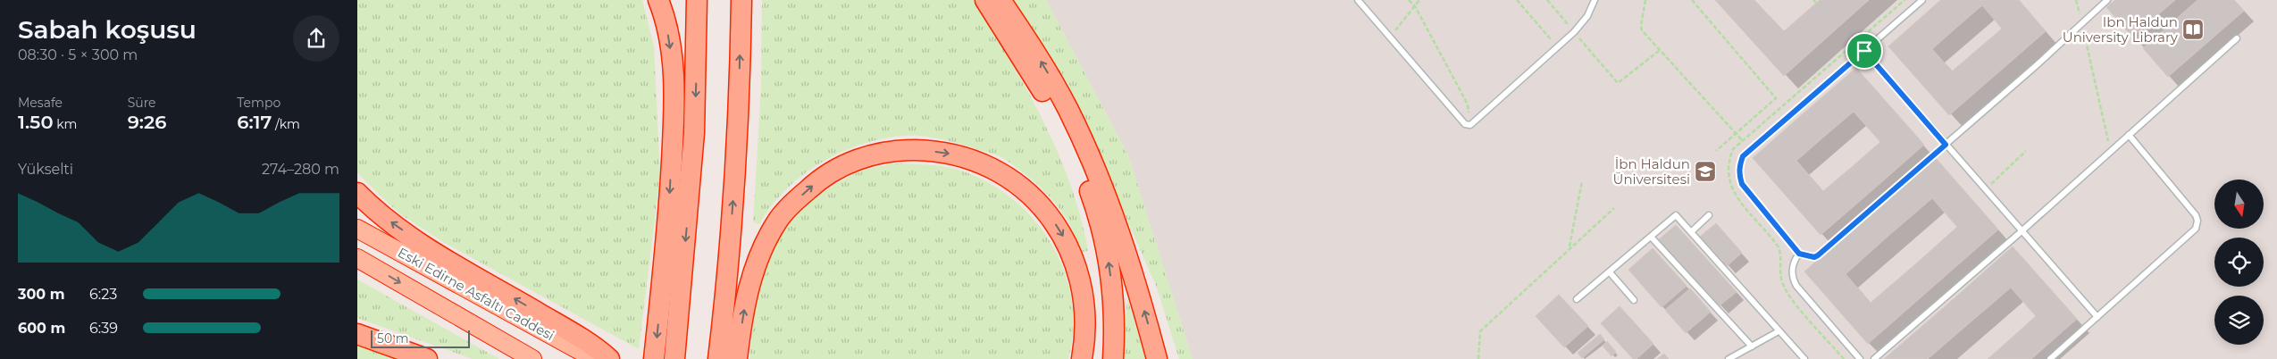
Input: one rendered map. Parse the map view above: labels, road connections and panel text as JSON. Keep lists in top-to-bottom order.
{
  "streets": {
    "highway": ["Eski Edirne Asfaltı Caddesi"]
  },
  "places": {
    "library": ["Ibn Haldun University Library"],
    "school or university": ["İbn Haldun Üniversitesi"]
  },
  "scale_bar": "50 m",
  "north": "bottom",
  "page": {
    "heading": ["Sabah koşusu", "08:30 · 5 × 300 m"],
    "stats": [
      ["Mesafe", "1.50 km"],
      ["Süre", "9:26"],
      ["Tempo", "6:17 /km"]
    ],
    "chart": ["Yükselti", "274–280 m"],
    "list": [
      {
        "name": "300 m",
        "note": "6:23"
      },
      {
        "name": "600 m",
        "note": "6:39"
      }
    ],
    "scale": "50 m"
  }
}
